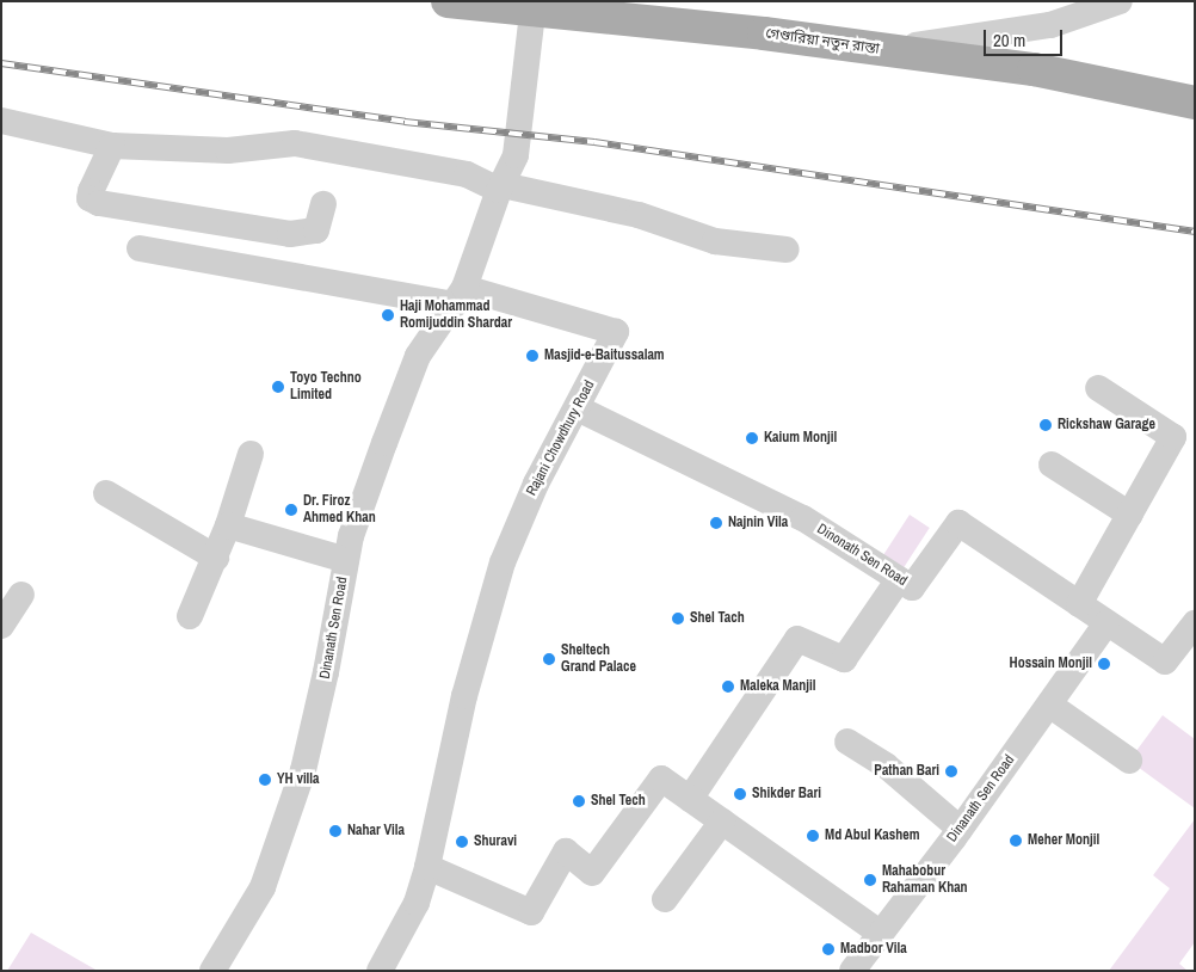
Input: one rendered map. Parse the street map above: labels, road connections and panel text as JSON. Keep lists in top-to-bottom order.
{
  "streets": {
    "main road": ["গেণ্ডারিয়া নতুন রাস্তা"],
    "street": ["Rajani Chowdhury Road", "Dinonath Sen Road", "Dinanath Sen Road"]
  },
  "crossings": [
    ["Rajani Chowdhury Road", "Dinonath Sen Road"],
    ["Rajani Chowdhury Road", "Dinanath Sen Road"],
    ["Dinonath Sen Road", "Dinanath Sen Road"]
  ],
  "places": [
    "Haji Mohammad Romijuddin Shardar",
    "Masjid-e-Baitussalam",
    "Toyo Techno Limited",
    "Rickshaw Garage",
    "Kaium Monjil",
    "Dr. Firoz Ahmed Khan",
    "Najnin Vila",
    "Shel Tach",
    "Sheltech Grand Palace",
    "Hossain Monjil",
    "Maleka Manjil",
    "Pathan Bari",
    "YH villa",
    "Shikder Bari",
    "Shel Tech",
    "Nahar Vila",
    "Md Abul Kashem",
    "Meher Monjil",
    "Shuravi",
    "Mahabobur Rahaman Khan",
    "Madbor Vila"
  ],
  "scale_bar": "20 m"
}
